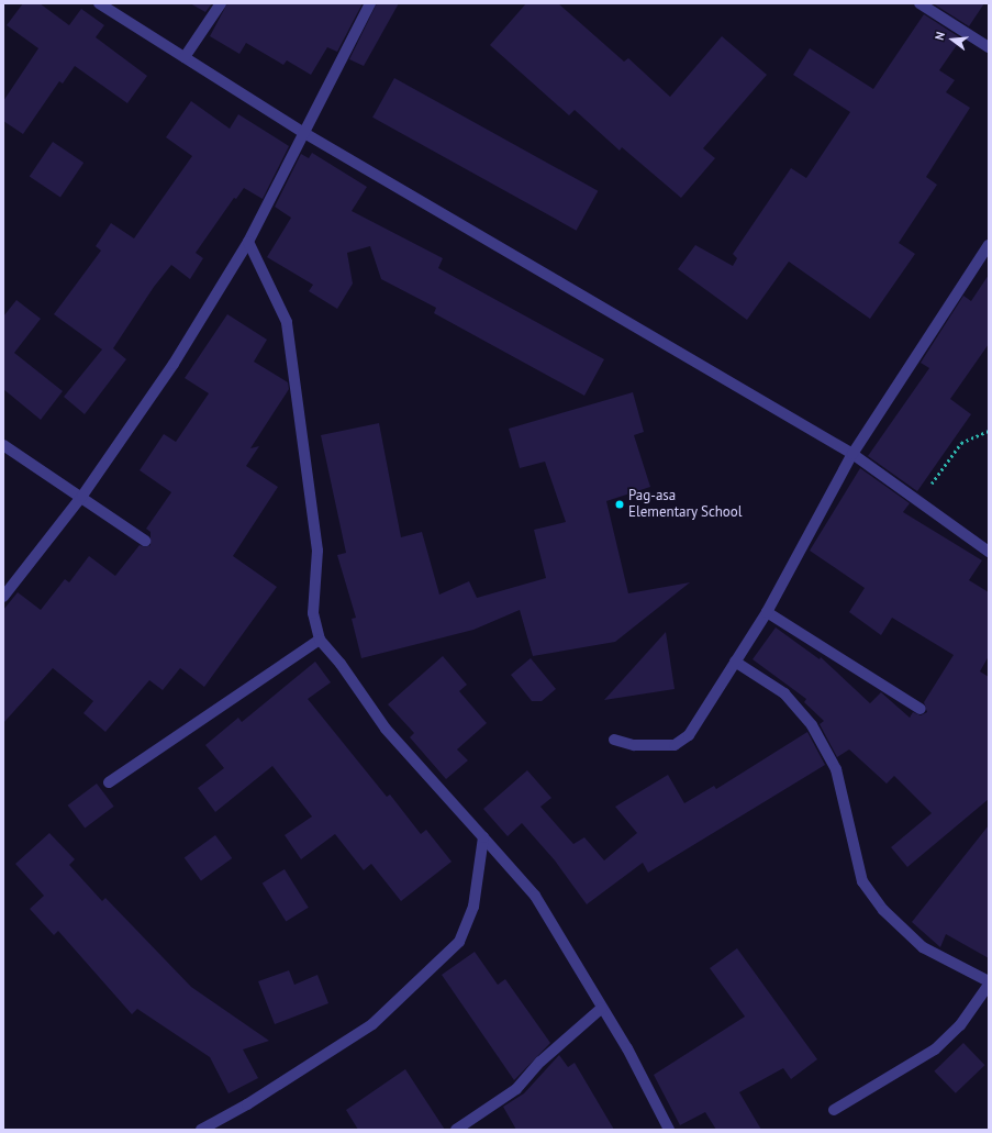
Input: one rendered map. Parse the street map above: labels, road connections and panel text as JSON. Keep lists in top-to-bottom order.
{
  "places": ["Pag-asa Elementary School"],
  "north": "left"
}
